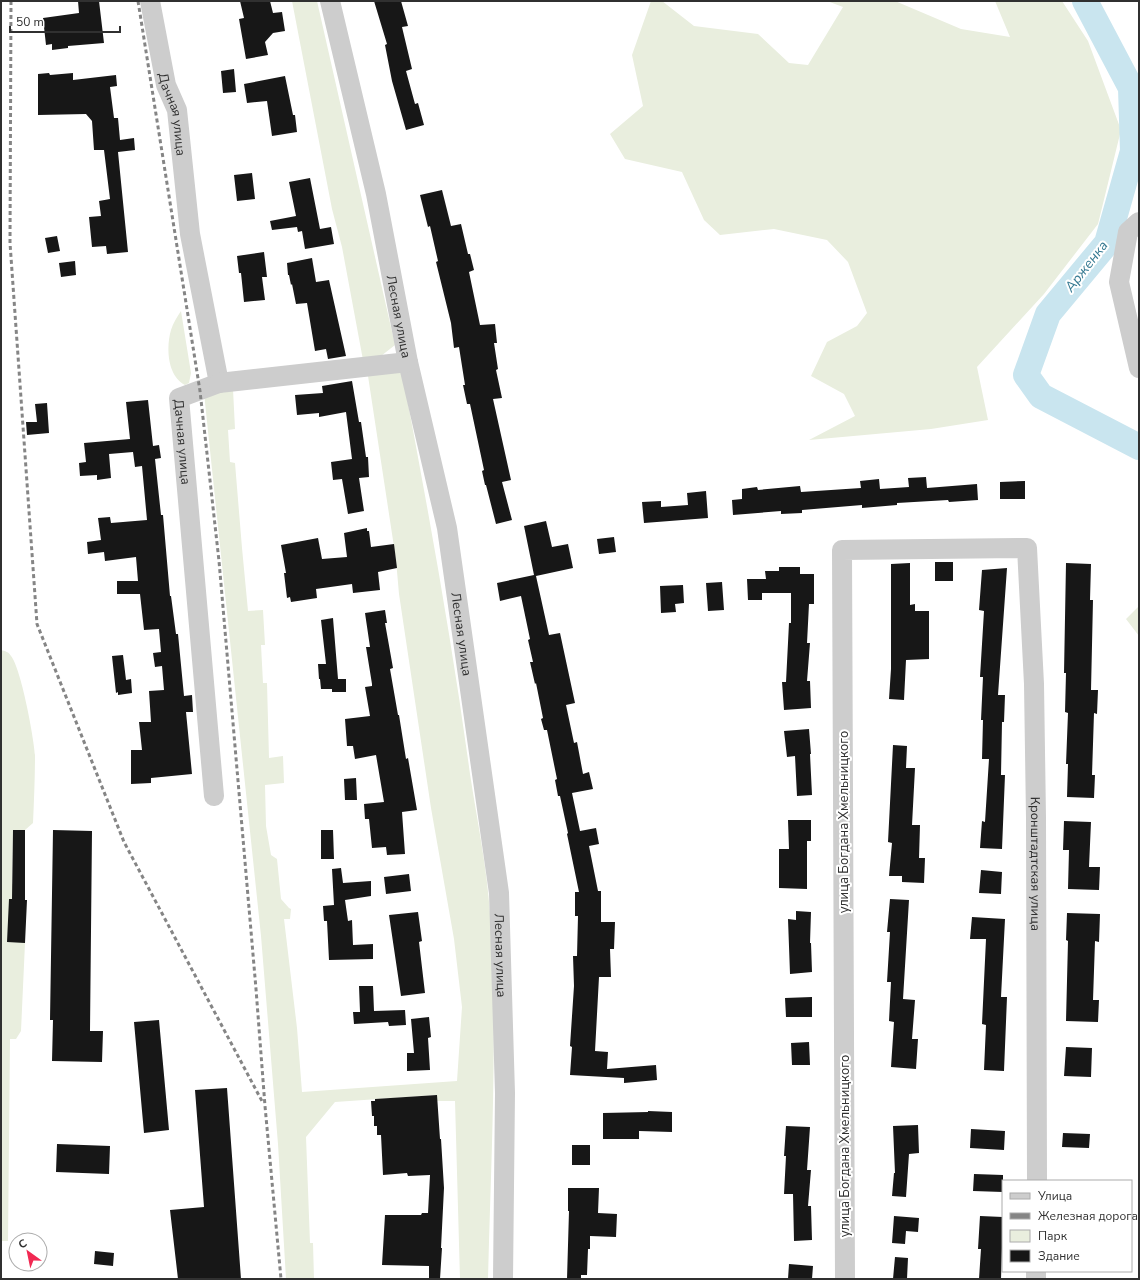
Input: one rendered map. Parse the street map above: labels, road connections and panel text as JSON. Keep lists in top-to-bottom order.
{
  "streets": {
    "street": [
      "Дачная улица",
      "Лесная улица",
      "улица Богдана Хмельницкого",
      "Кронштадтская улица"
    ]
  },
  "crossings": [
    ["улица Богдана Хмельницкого", "Кронштадтская улица"]
  ],
  "water": ["Арженка"],
  "legend": [
    "Улица",
    "Железная дорога",
    "Парк",
    "Здание"
  ],
  "scale_bar": "50 m",
  "north": "top left"
}
